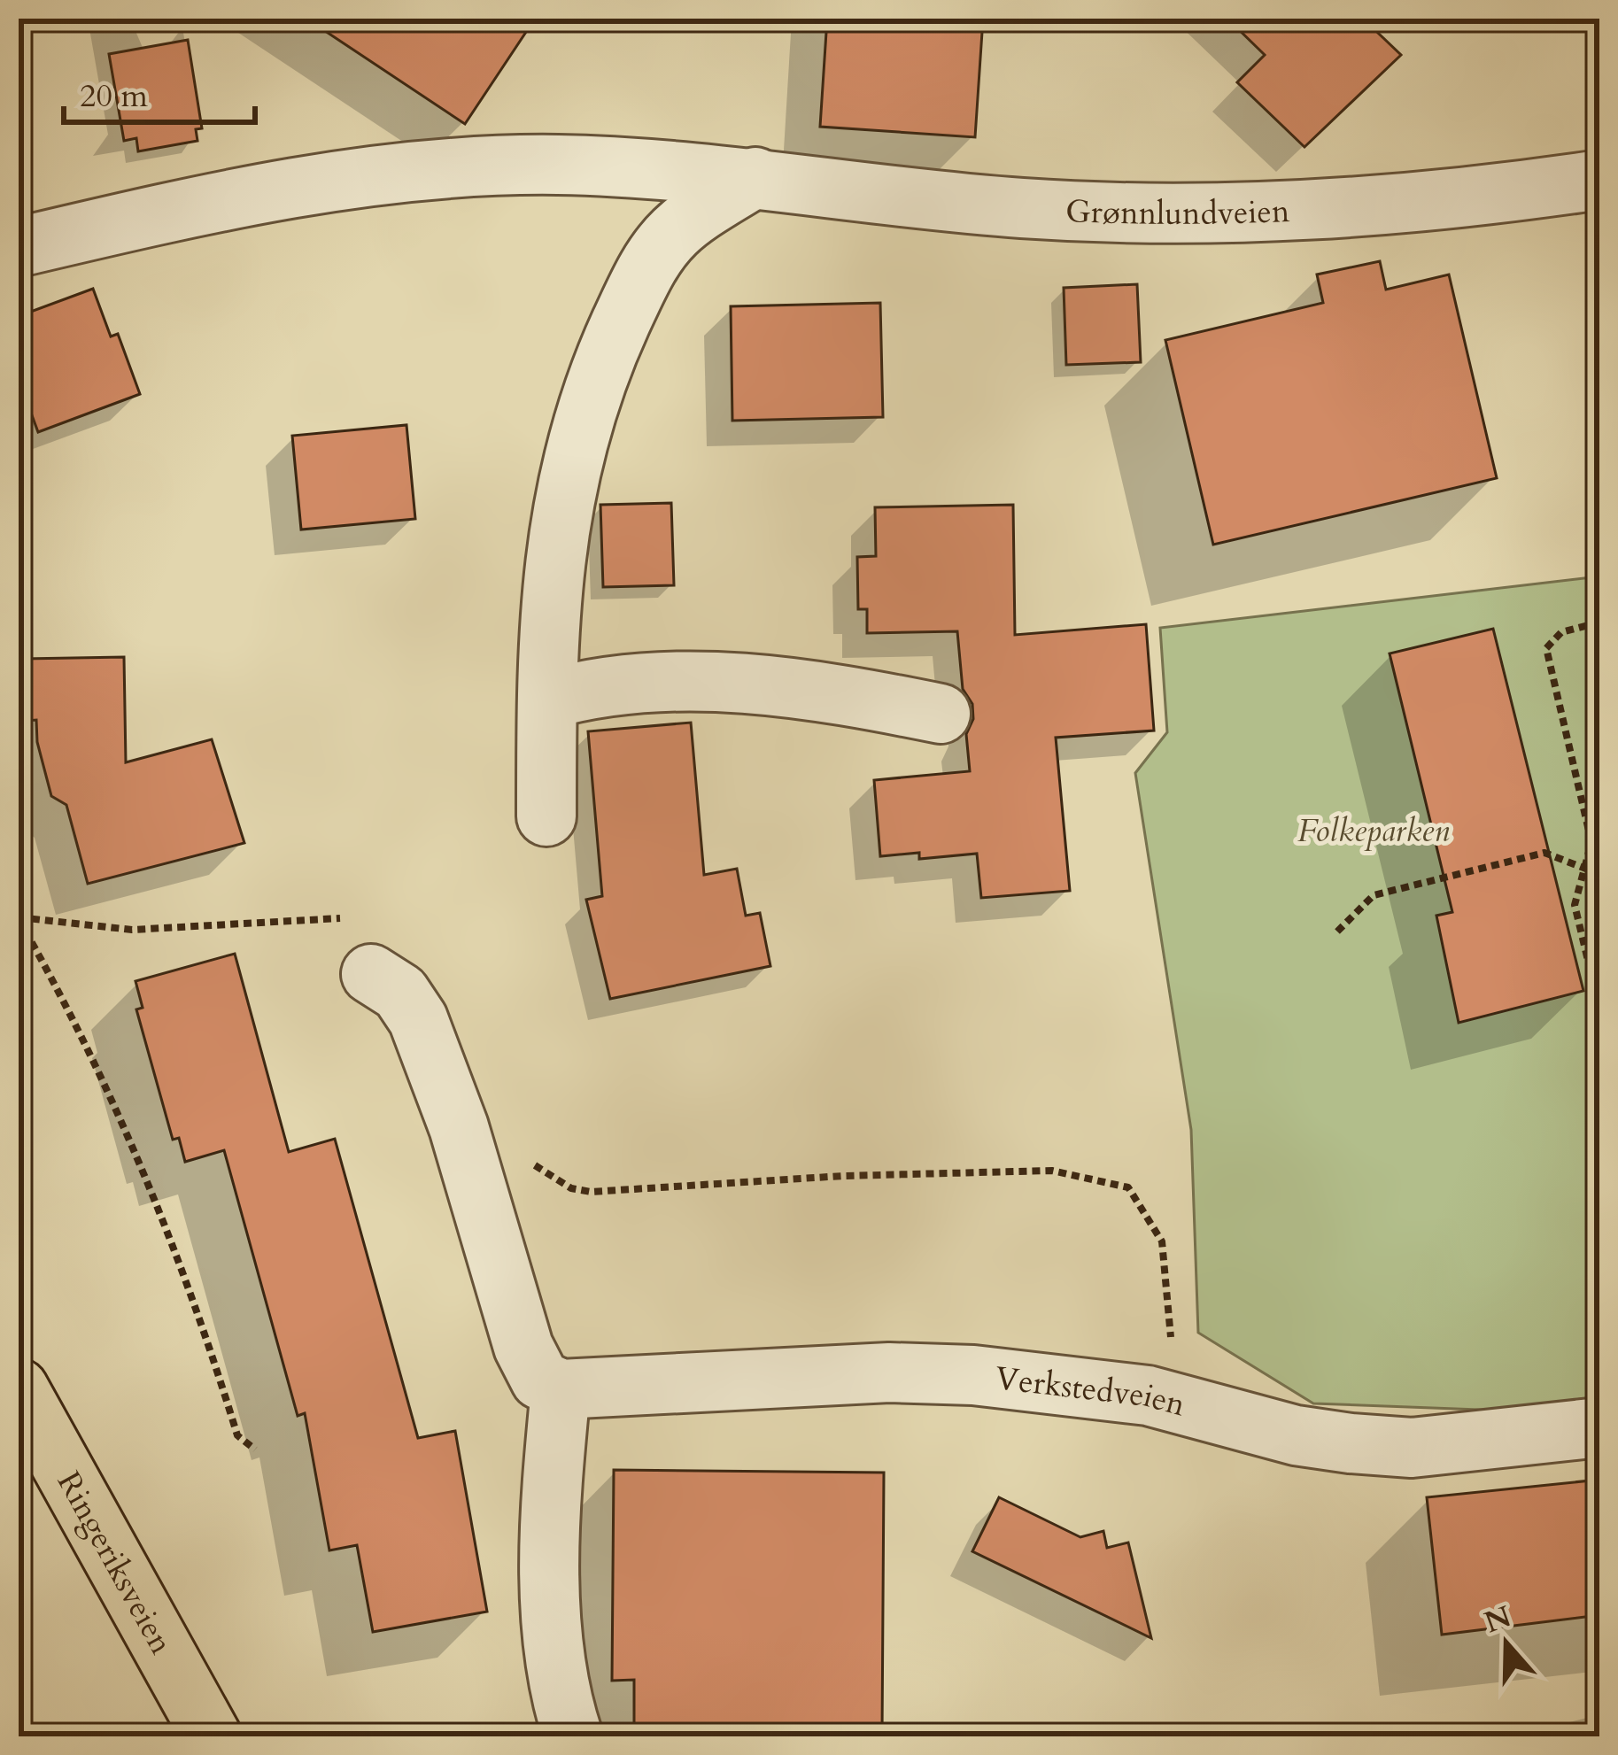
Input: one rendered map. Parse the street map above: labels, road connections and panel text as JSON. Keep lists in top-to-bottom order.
{
  "streets": {
    "main road": ["Ringeriksveien"],
    "street": ["Grønnlundveien", "Verkstedveien"]
  },
  "parks": ["Folkeparken"],
  "scale_bar": "20 m",
  "north": "top"
}
